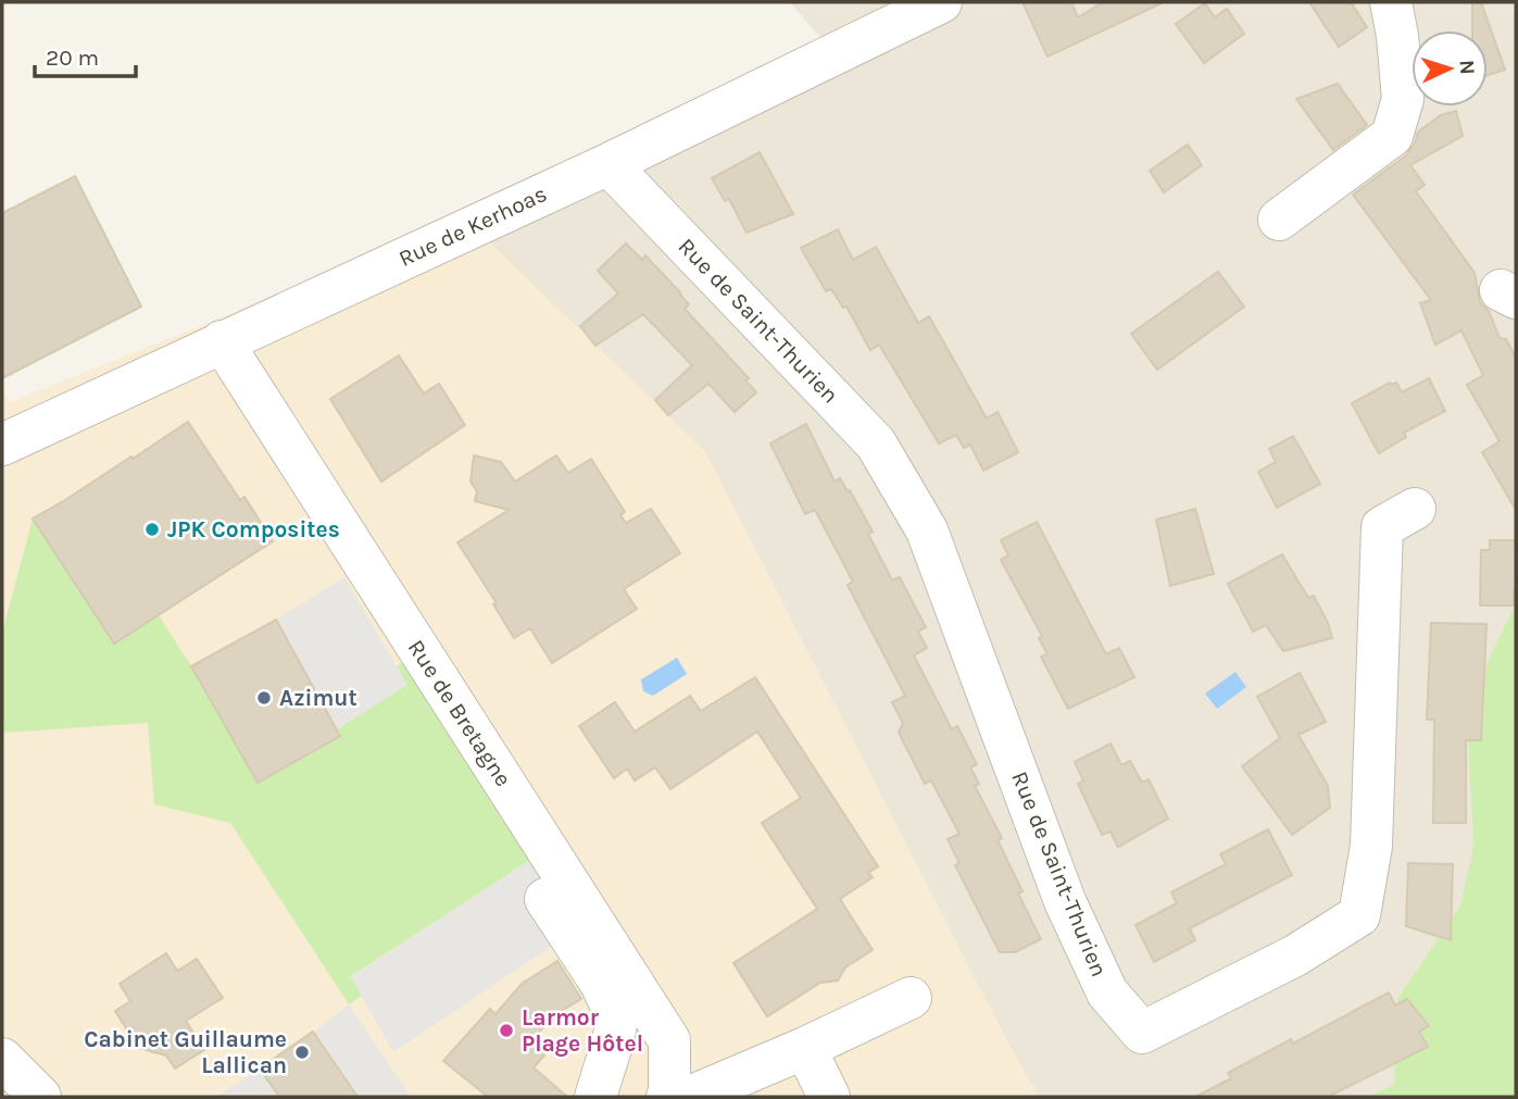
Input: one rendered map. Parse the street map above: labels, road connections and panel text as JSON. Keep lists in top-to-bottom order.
{
  "streets": {
    "street": ["Rue de Kerhoas", "Rue de Saint-Thurien", "Rue de Bretagne"]
  },
  "crossings": [
    ["Rue de Kerhoas", "Rue de Saint-Thurien"],
    ["Rue de Kerhoas", "Rue de Bretagne"]
  ],
  "places": [
    "JPK Composites",
    "Azimut",
    "Larmor Plage Hôtel",
    "Cabinet Guillaume Lallican"
  ],
  "scale_bar": "20 m",
  "north": "right"
}
